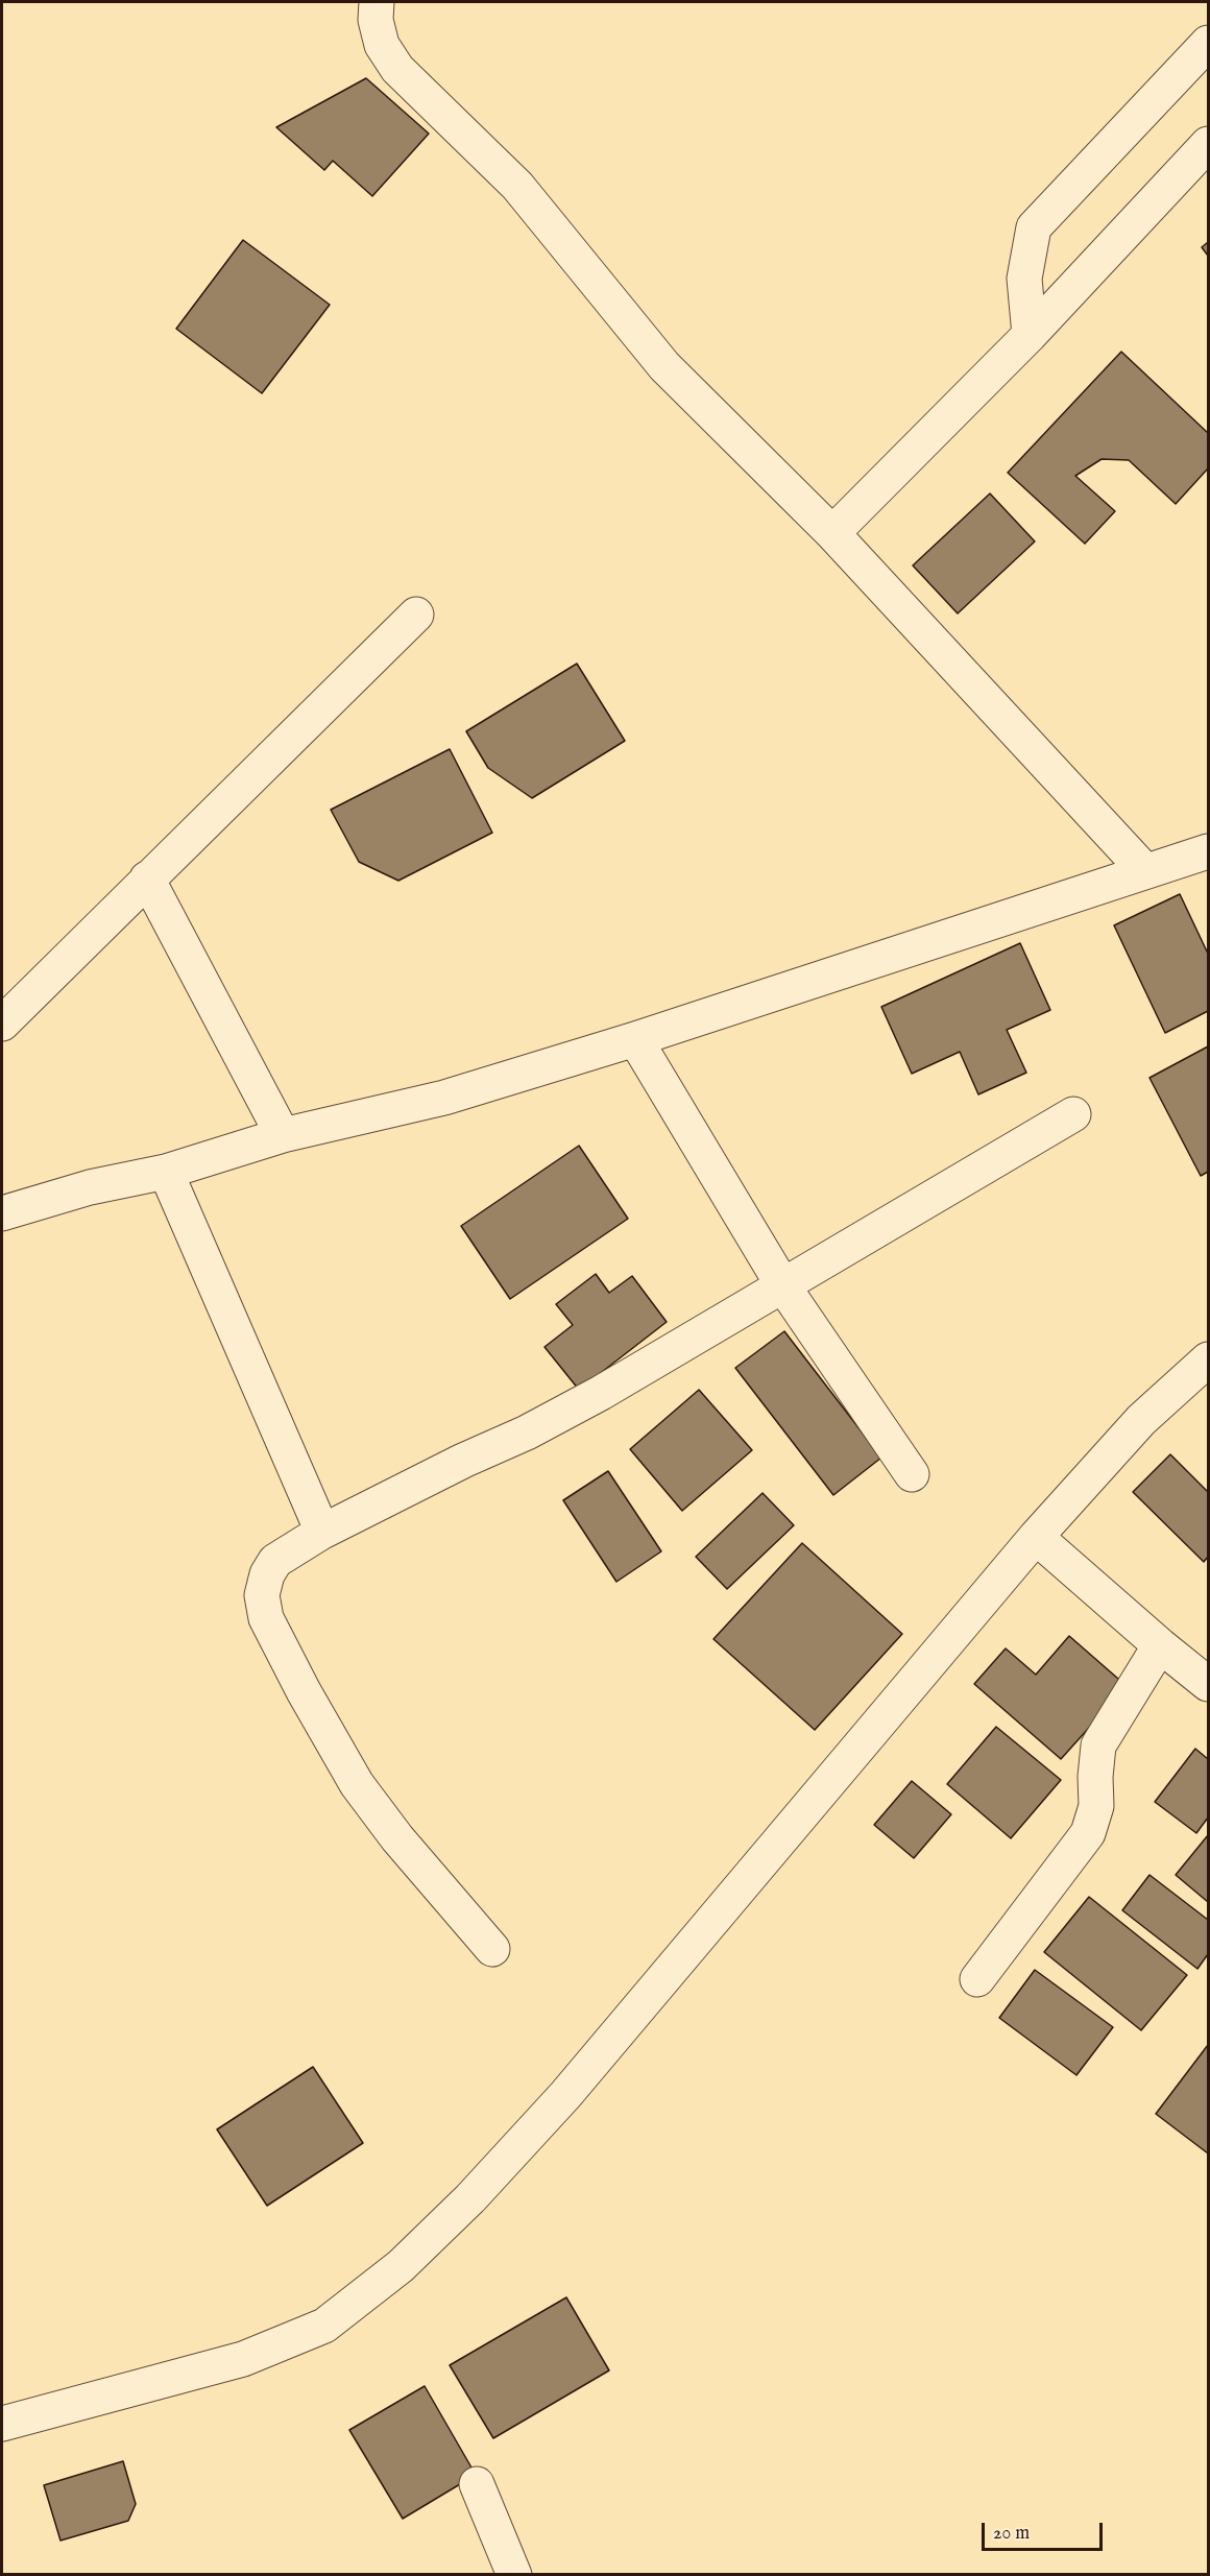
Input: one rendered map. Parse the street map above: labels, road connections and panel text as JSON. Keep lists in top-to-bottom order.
{
  "scale_bar": "20 m"
}
